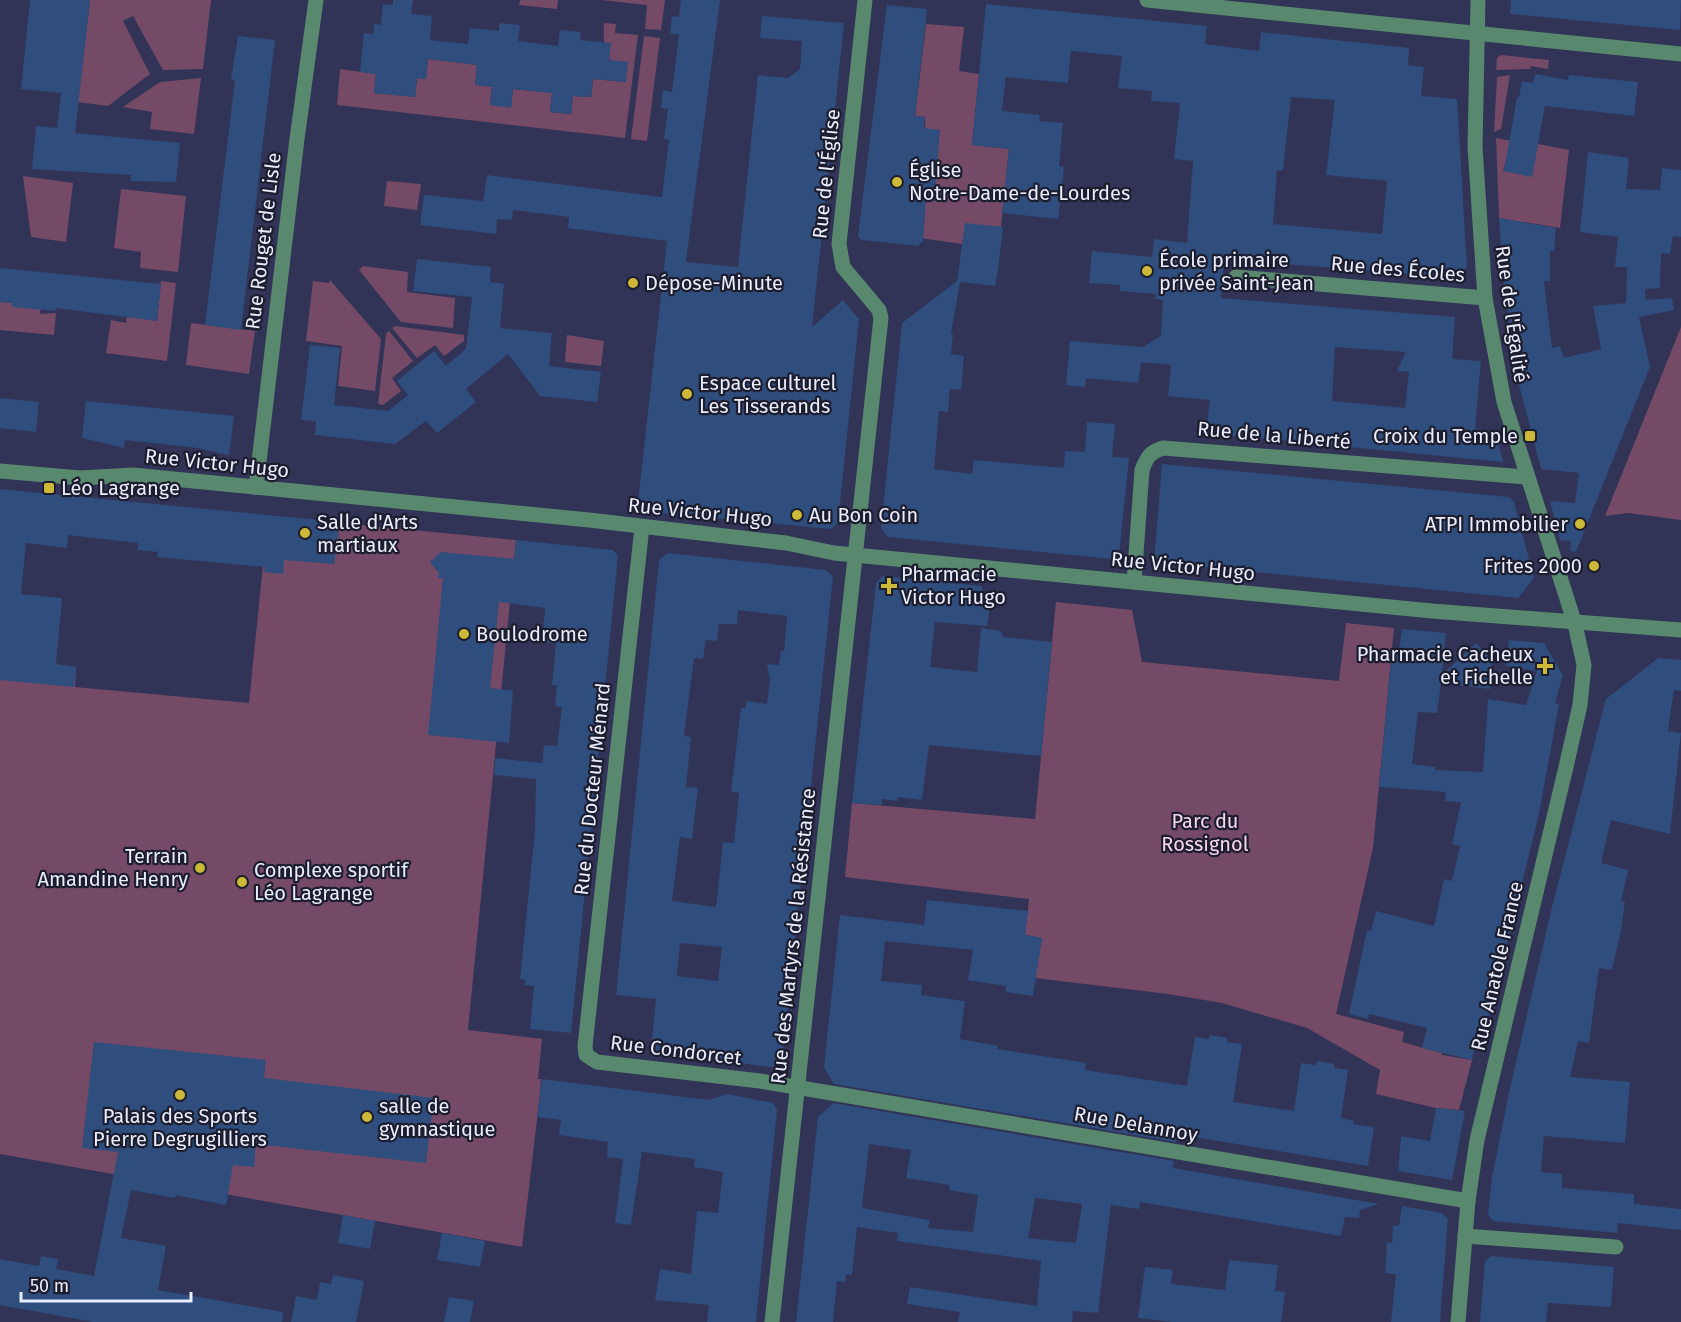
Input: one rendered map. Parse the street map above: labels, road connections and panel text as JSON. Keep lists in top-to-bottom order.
{
  "streets": {
    "street": [
      "Rue de l'Église",
      "Rue Rouget de Lisle",
      "Rue des Écoles",
      "Rue de l'Égalité",
      "Rue de la Liberté",
      "Rue Victor Hugo",
      "Rue du Docteur Ménard",
      "Rue des Martyrs de la Résistance",
      "Rue Anatole France",
      "Rue Condorcet",
      "Rue Delannoy"
    ]
  },
  "crossings": [
    ["Rue de l'Église", "Rue Victor Hugo"],
    ["Rue de l'Église", "Rue des Martyrs de la Résistance"],
    ["Rue Rouget de Lisle", "Rue Victor Hugo"],
    ["Rue des Écoles", "Rue de l'Égalité"],
    ["Rue de l'Égalité", "Rue de la Liberté"],
    ["Rue de l'Égalité", "Rue Victor Hugo"],
    ["Rue de l'Égalité", "Rue Anatole France"],
    ["Rue de la Liberté", "Rue Victor Hugo"],
    ["Rue Victor Hugo", "Rue du Docteur Ménard"],
    ["Rue Victor Hugo", "Rue des Martyrs de la Résistance"],
    ["Rue Victor Hugo", "Rue Anatole France"],
    ["Rue du Docteur Ménard", "Rue Condorcet"],
    ["Rue des Martyrs de la Résistance", "Rue Condorcet"],
    ["Rue des Martyrs de la Résistance", "Rue Delannoy"],
    ["Rue Anatole France", "Rue Delannoy"],
    ["Rue Condorcet", "Rue Delannoy"]
  ],
  "parks": ["Parc du Rossignol"],
  "places": {
    "other": [
      "Église Notre-Dame-de-Lourdes",
      "École primaire privée Saint-Jean",
      "Dépose-Minute",
      "Espace culturel Les Tisserands",
      "Au Bon Coin",
      "ATPI Immobilier",
      "Salle d'Arts martiaux",
      "Frites 2000",
      "Boulodrome",
      "Terrain Amandine Henry",
      "Complexe sportif Léo Lagrange",
      "Palais des Sports Pierre Degrugilliers",
      "salle de gymnastique"
    ],
    "transit": ["Croix du Temple", "Léo Lagrange"],
    "health": ["Pharmacie Victor Hugo", "Pharmacie Cacheux et Fichelle"]
  },
  "scale_bar": "50 m"
}
